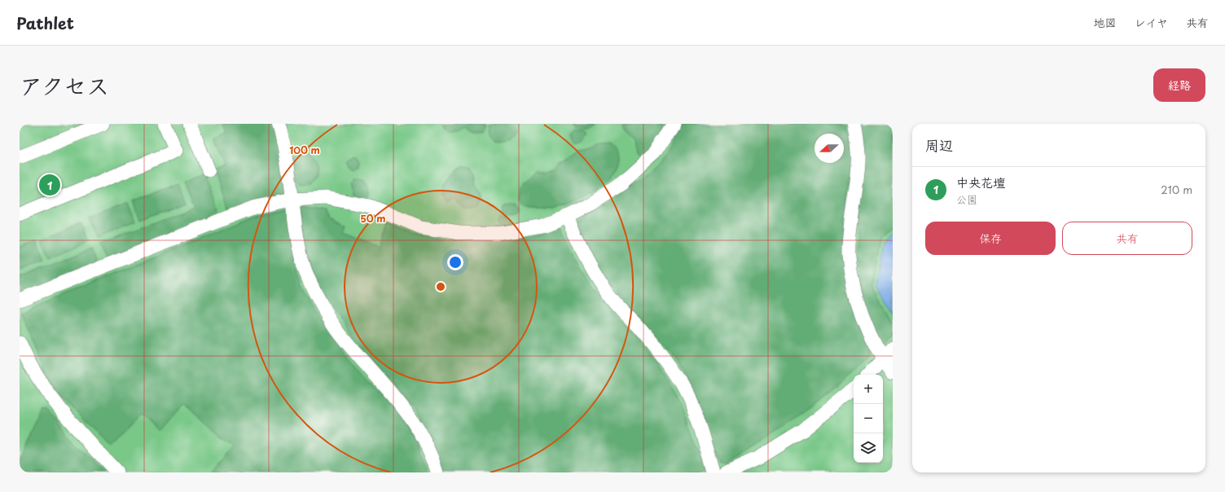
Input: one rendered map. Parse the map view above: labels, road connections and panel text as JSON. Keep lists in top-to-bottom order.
{
  "north": "left",
  "page": {
    "header": "Pathlet",
    "nav": ["地図", "レイヤ", "共有"],
    "title": "アクセス",
    "buttons": [
      "経路",
      ["保存", "共有"]
    ],
    "heading": "周辺",
    "list": [
      {
        "mark": "1",
        "name": "中央花壇",
        "note": "公園",
        "value": "210 m"
      }
    ],
    "pins": "1",
    "map_buttons": ["+", "−"]
  },
  "rings": ["100 m", "50 m"]
}
